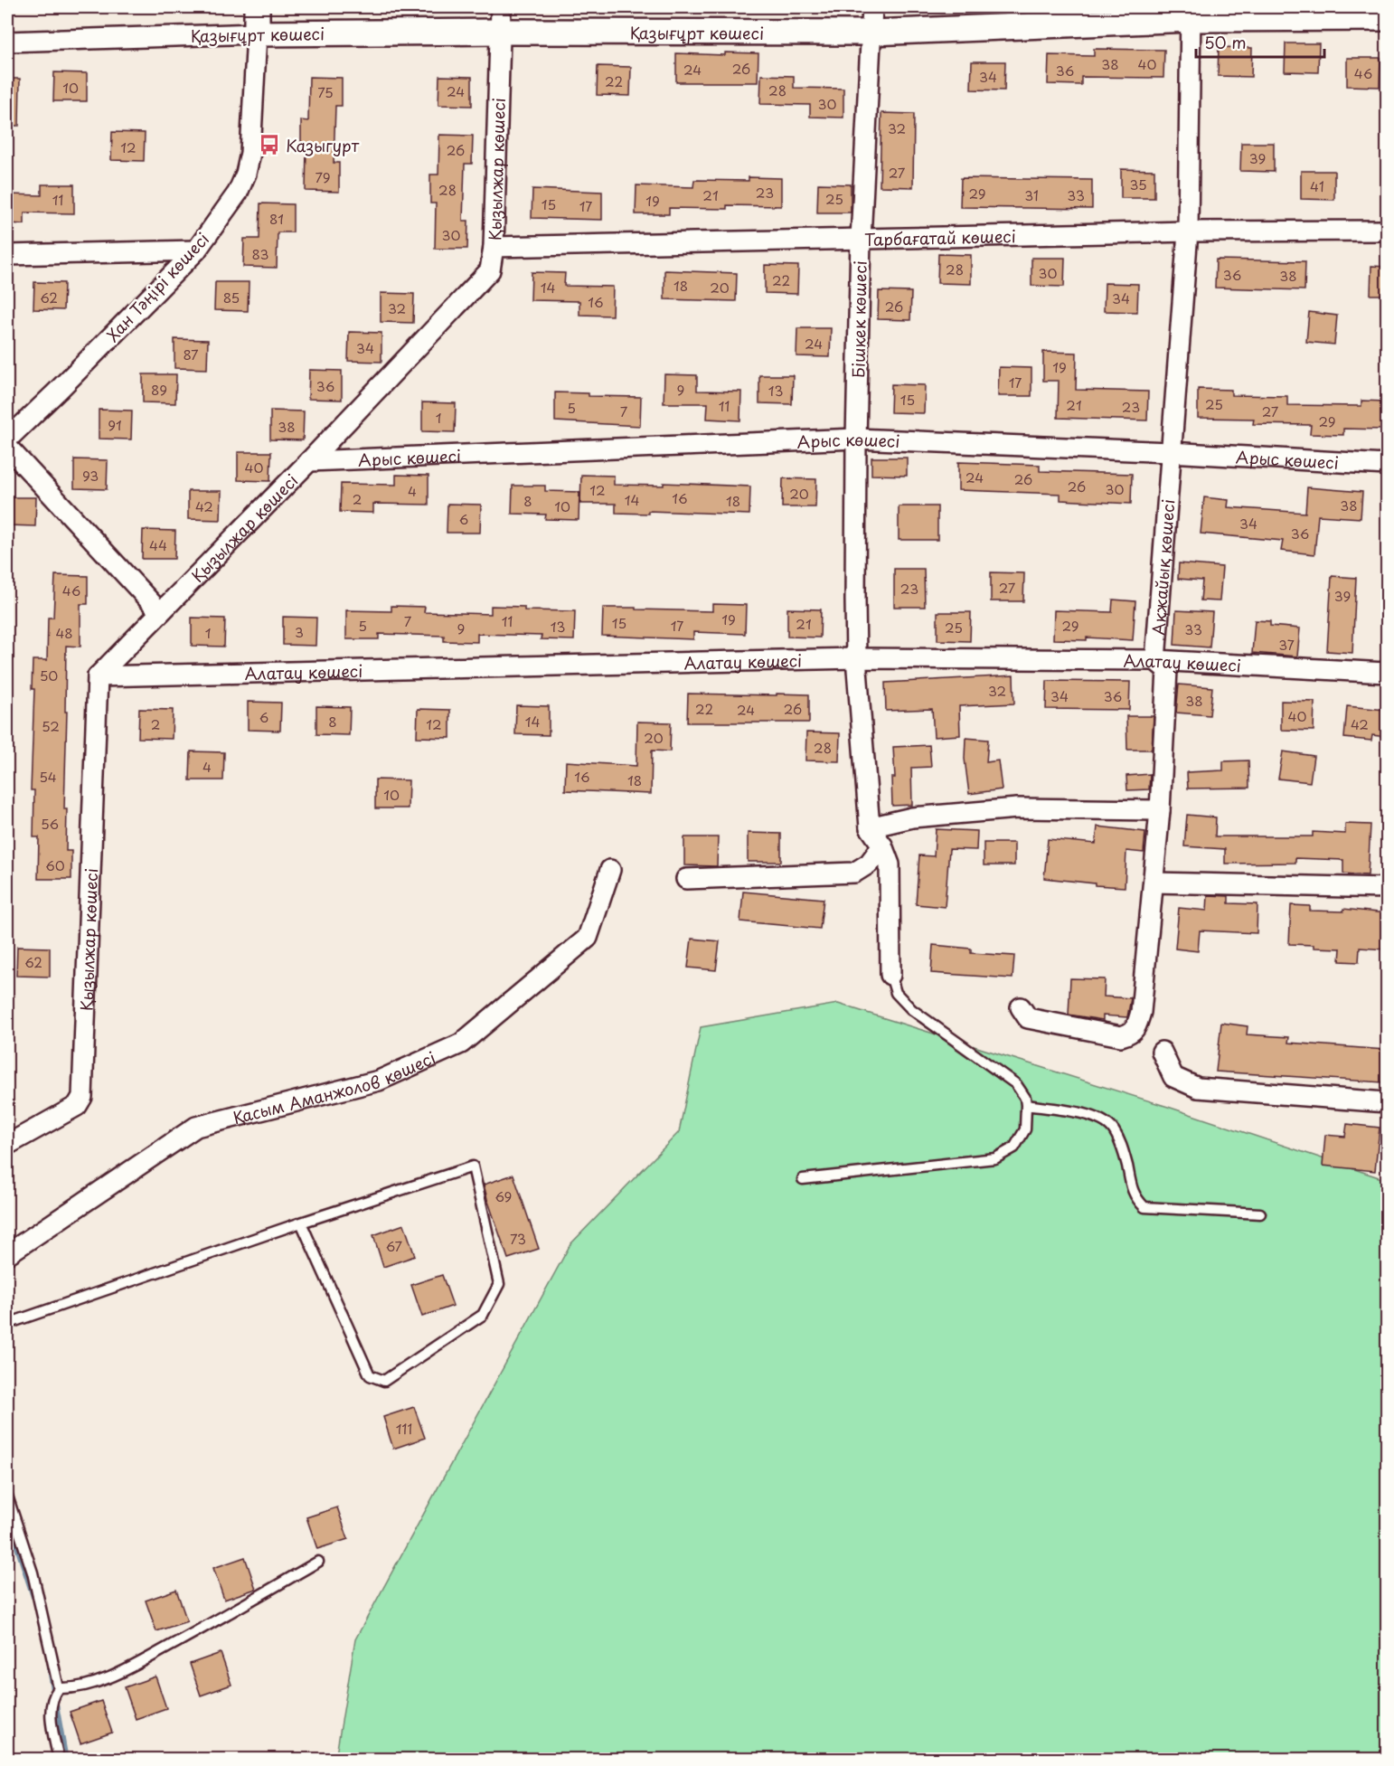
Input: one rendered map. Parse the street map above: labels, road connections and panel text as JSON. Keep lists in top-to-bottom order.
{
  "streets": {
    "street": [
      "Қазығұрт көшесі",
      "Қызылжар көшесі",
      "Тарбағатай көшесі",
      "Хан Тәңірі көшесі",
      "Бішкек көшесі",
      "Арыс көшесі",
      "Ақжайық көшесі",
      "Алатау көшесі",
      "Қасым Аманжолов көшесі"
    ]
  },
  "crossings": [
    ["Қазығұрт көшесі", "Қызылжар көшесі"],
    ["Қазығұрт көшесі", "Хан Тәңірі көшесі"],
    ["Қазығұрт көшесі", "Бішкек көшесі"],
    ["Қазығұрт көшесі", "Ақжайық көшесі"],
    ["Қызылжар көшесі", "Тарбағатай көшесі"],
    ["Қызылжар көшесі", "Арыс көшесі"],
    ["Қызылжар көшесі", "Алатау көшесі"],
    ["Тарбағатай көшесі", "Бішкек көшесі"],
    ["Тарбағатай көшесі", "Ақжайық көшесі"],
    ["Бішкек көшесі", "Арыс көшесі"],
    ["Бішкек көшесі", "Алатау көшесі"],
    ["Арыс көшесі", "Ақжайық көшесі"],
    ["Ақжайық көшесі", "Алатау көшесі"]
  ],
  "places": {
    "bus stop": ["Казыгурт"]
  },
  "house_numbers": [
    "38",
    "40",
    "26",
    "24",
    "36",
    "46",
    "34",
    "22",
    "10",
    "28",
    "24",
    "75",
    "30",
    "32",
    "12",
    "26",
    "39",
    "27",
    "79",
    "35",
    "41",
    "28",
    "23",
    "29",
    "21",
    "31",
    "33",
    "25",
    "11",
    "19",
    "15",
    "17",
    "81",
    "30",
    "83",
    "28",
    "30",
    "36",
    "38",
    "22",
    "18",
    "14",
    "20",
    "62",
    "85",
    "34",
    "16",
    "26",
    "32",
    "24",
    "34",
    "87",
    "19",
    "17",
    "36",
    "89",
    "9",
    "13",
    "15",
    "25",
    "21",
    "11",
    "23",
    "5",
    "7",
    "27",
    "1",
    "29",
    "91",
    "38",
    "40",
    "93",
    "24",
    "26",
    "26",
    "30",
    "12",
    "4",
    "20",
    "16",
    "2",
    "14",
    "8",
    "18",
    "38",
    "42",
    "10",
    "6",
    "34",
    "36",
    "44",
    "27",
    "23",
    "46",
    "39",
    "19",
    "7",
    "11",
    "15",
    "21",
    "5",
    "17",
    "29",
    "13",
    "25",
    "9",
    "33",
    "3",
    "48",
    "1",
    "37",
    "50",
    "32",
    "34",
    "36",
    "38",
    "22",
    "26",
    "24",
    "40",
    "6",
    "8",
    "14",
    "2",
    "12",
    "42",
    "52",
    "20",
    "28",
    "4",
    "54",
    "16",
    "18",
    "10",
    "56",
    "60",
    "62",
    "69",
    "73",
    "67",
    "111"
  ],
  "scale_bar": "50 m"
}
